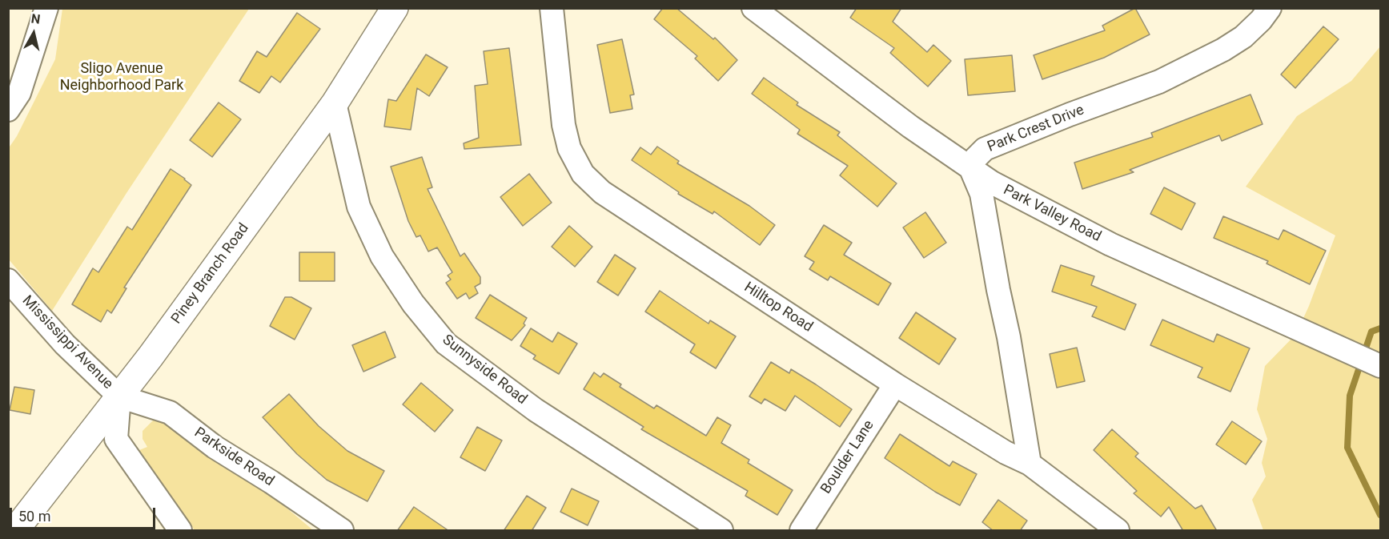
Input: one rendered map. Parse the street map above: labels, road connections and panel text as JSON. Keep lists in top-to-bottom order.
{
  "streets": {
    "main road": ["Piney Branch Road"],
    "street": [
      "Park Crest Drive",
      "Park Valley Road",
      "Hilltop Road",
      "Mississippi Avenue",
      "Sunnyside Road",
      "Parkside Road",
      "Boulder Lane"
    ]
  },
  "crossings": [
    ["Park Crest Drive", "Park Valley Road"],
    ["Piney Branch Road", "Mississippi Avenue"],
    ["Piney Branch Road", "Sunnyside Road"],
    ["Piney Branch Road", "Parkside Road"],
    ["Hilltop Road", "Boulder Lane"],
    ["Mississippi Avenue", "Parkside Road"]
  ],
  "parks": ["Sligo Avenue Neighborhood Park"],
  "scale_bar": "50 m",
  "north": "top"
}
